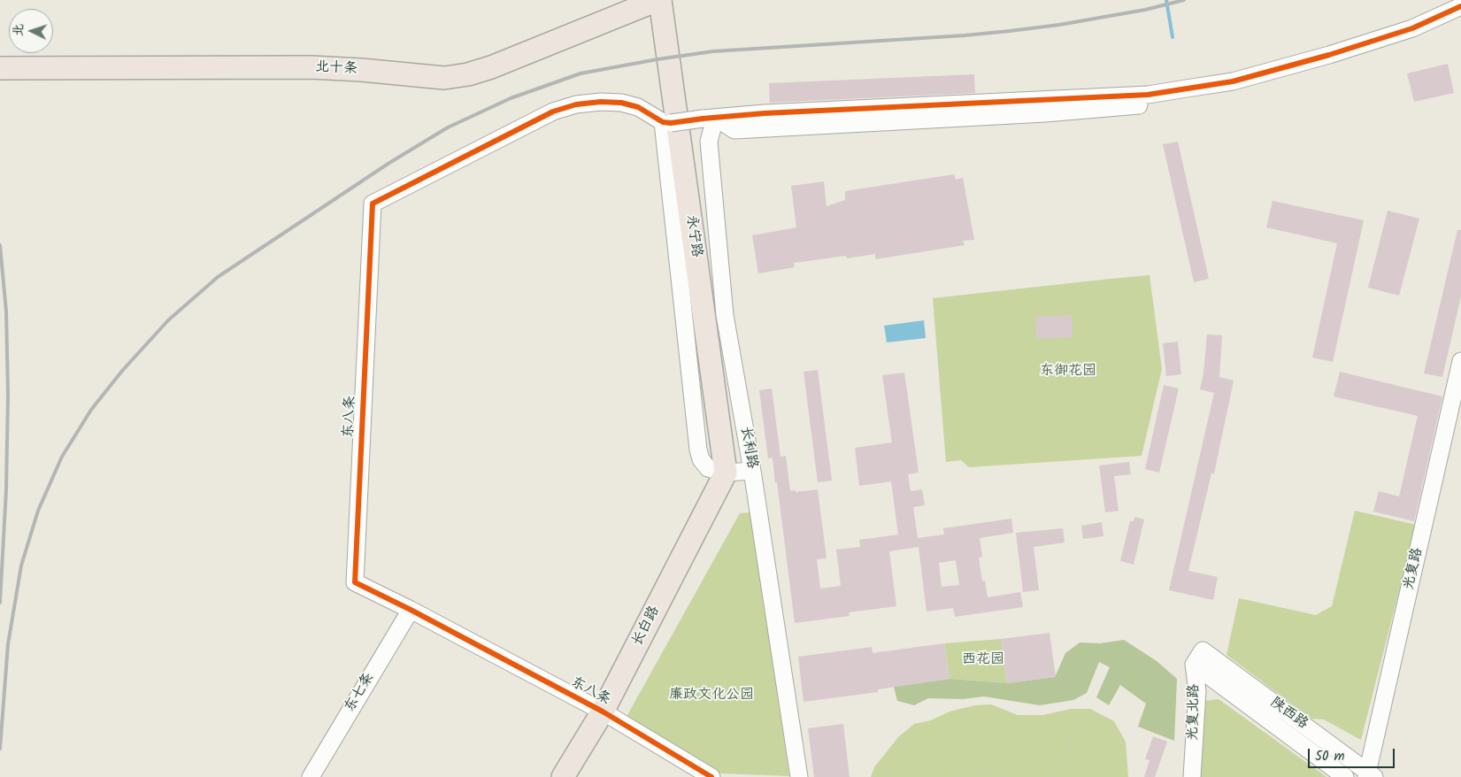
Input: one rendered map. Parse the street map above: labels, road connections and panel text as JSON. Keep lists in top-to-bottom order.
{
  "streets": {
    "main road": ["北十条", "永宁路", "长白路"],
    "street": [
      "东八条",
      "长利路",
      "光复路",
      "东七条",
      "光复北路",
      "陕西路"
    ]
  },
  "crossings": [
    ["北十条", "永宁路"],
    ["永宁路", "长白路"],
    ["东八条", "长白路"],
    ["东八条", "东七条"],
    ["光复路", "陕西路"],
    ["光复北路", "陕西路"]
  ],
  "parks": ["东御花园", "西花园", "廉政文化公园"],
  "scale_bar": "50 m",
  "north": "left"
}
